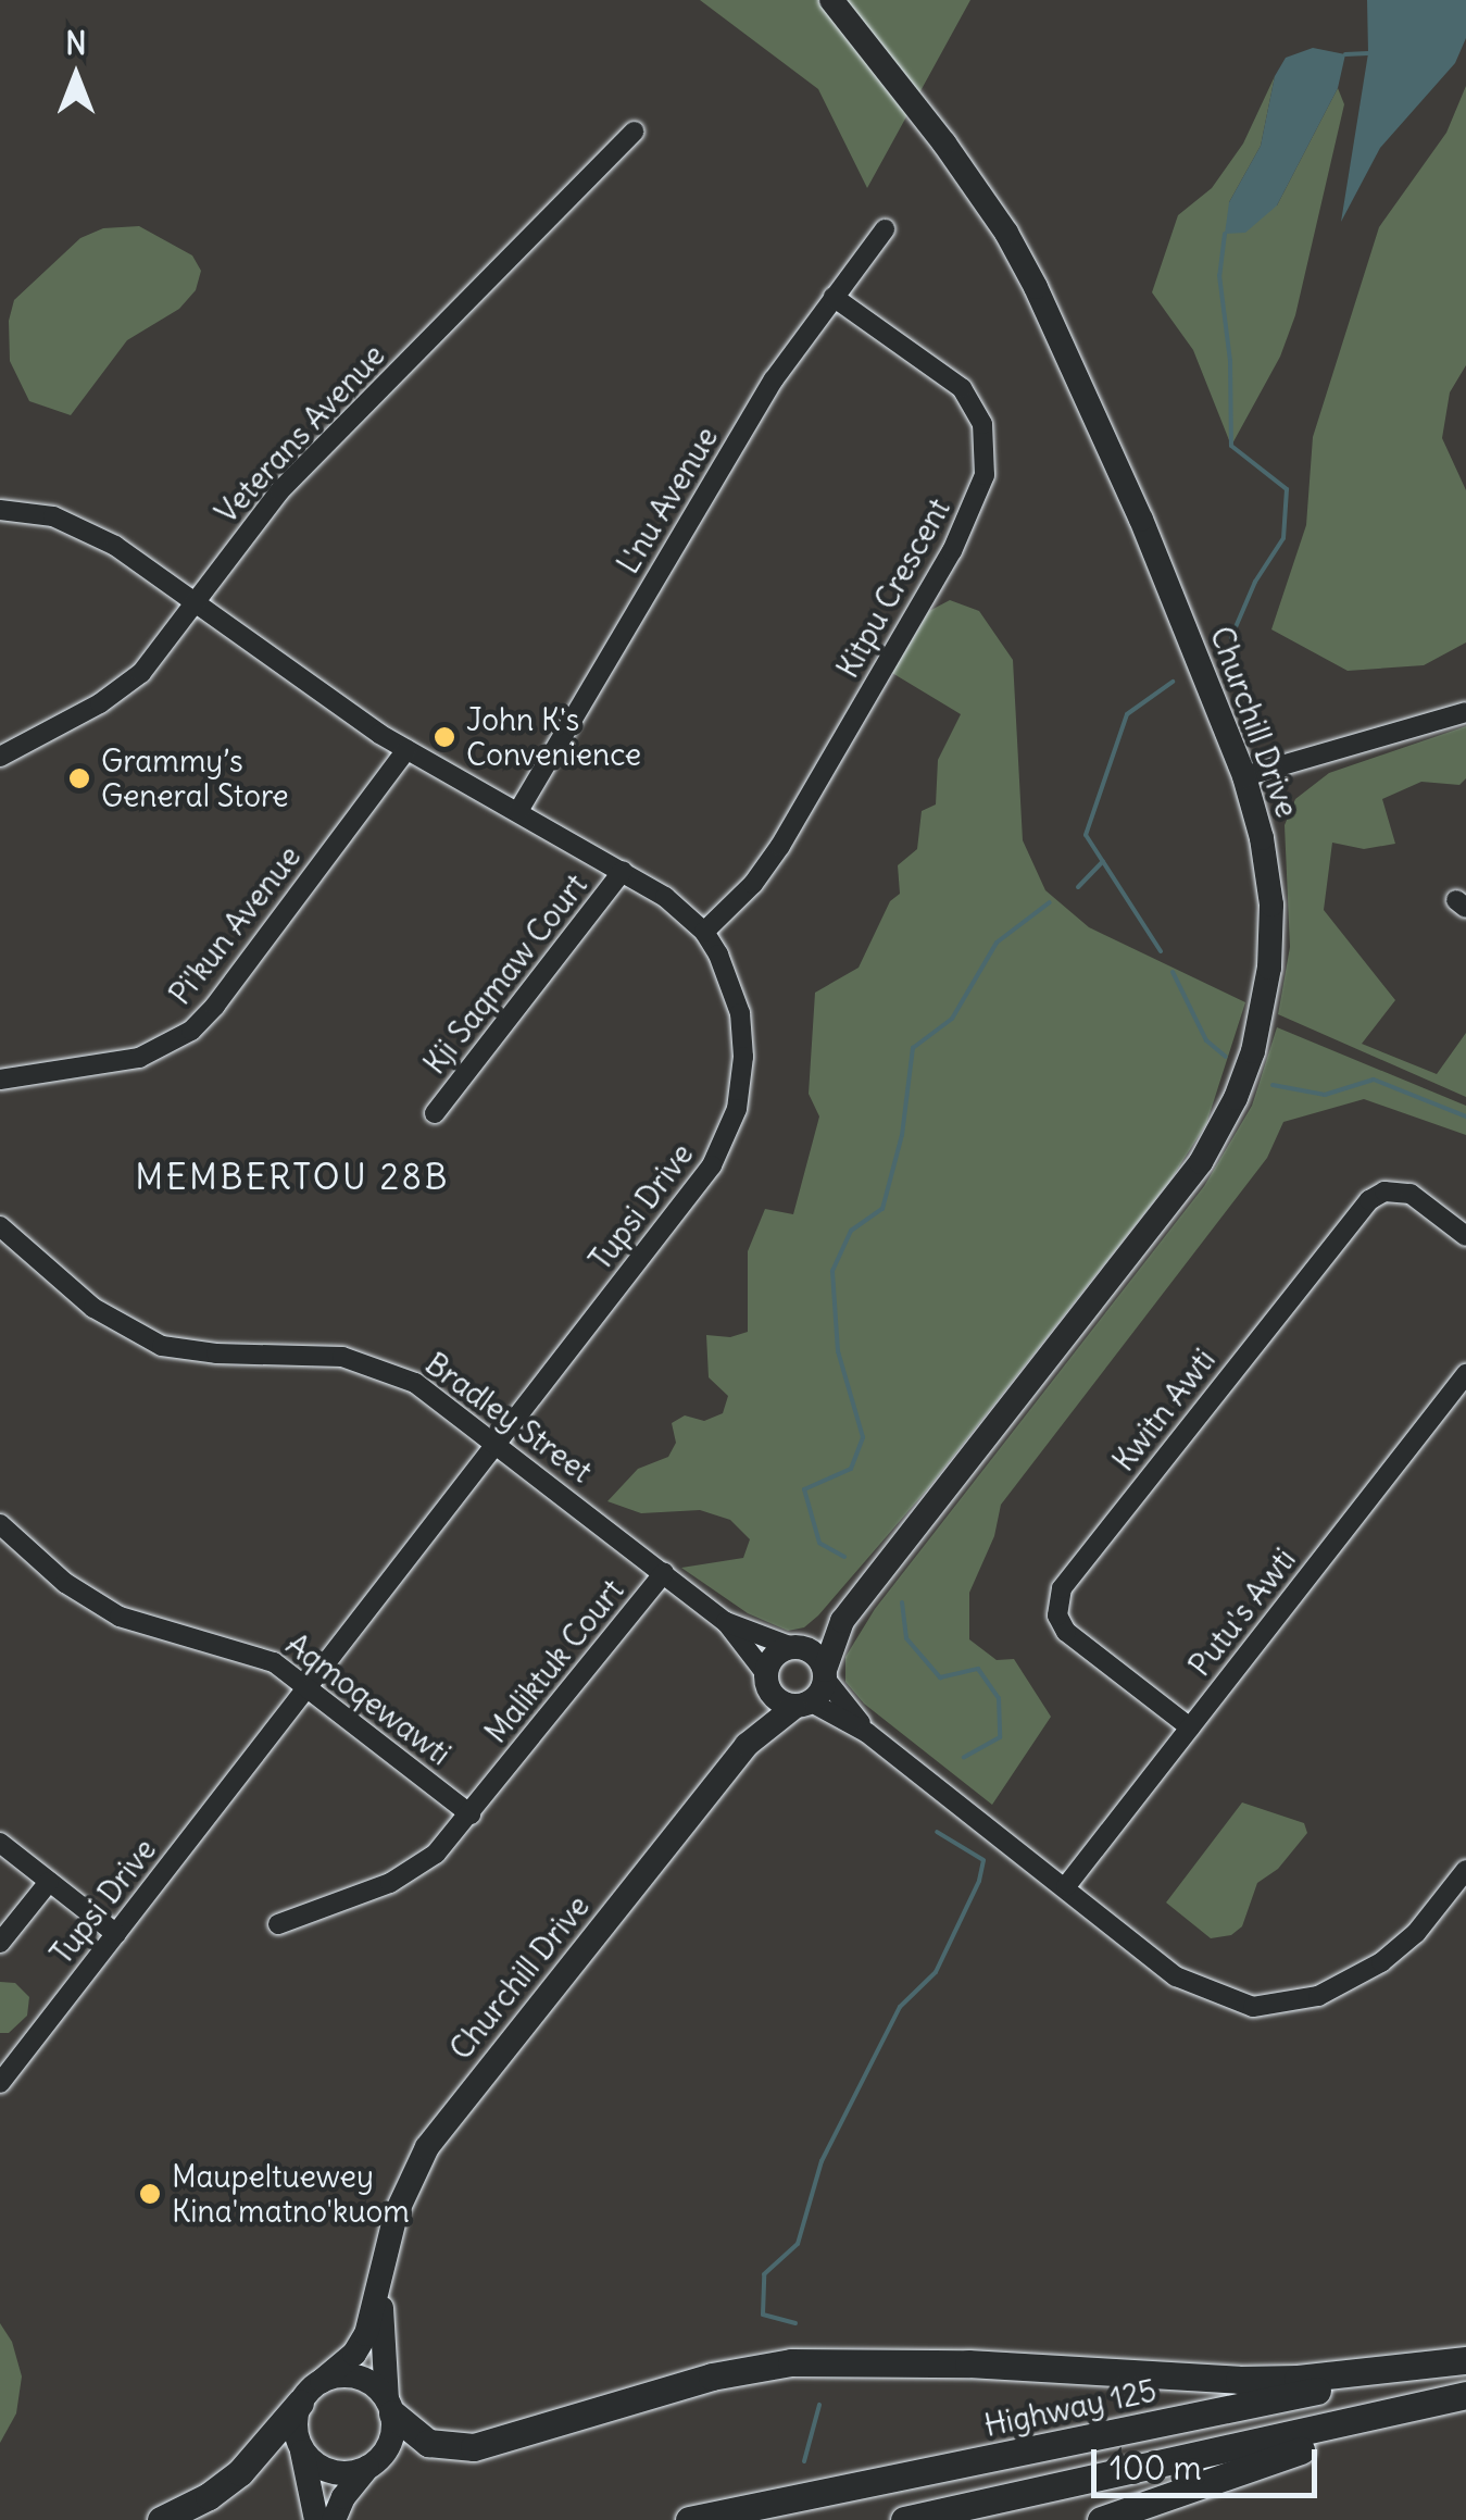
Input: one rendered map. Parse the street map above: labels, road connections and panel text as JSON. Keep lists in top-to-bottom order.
{
  "streets": {
    "highway": ["Highway 125"],
    "main road": ["Churchill Drive"],
    "street": [
      "Veterans Avenue",
      "L'nu Avenue",
      "Kitpu Crescent",
      "Pi'kun Avenue",
      "Kji Saqmaw Court",
      "Tupsi Drive",
      "Kwitn Awti",
      "Bradley Street",
      "Putu's Awti",
      "Maliktuk Court",
      "Aqmoqewawti"
    ]
  },
  "crossings": [
    ["Veterans Avenue", "Tupsi Drive"],
    ["L'nu Avenue", "Kitpu Crescent"],
    ["L'nu Avenue", "Tupsi Drive"],
    ["Kitpu Crescent", "Tupsi Drive"],
    ["Churchill Drive", "Bradley Street"],
    ["Pi'kun Avenue", "Tupsi Drive"],
    ["Kji Saqmaw Court", "Tupsi Drive"],
    ["Tupsi Drive", "Bradley Street"],
    ["Tupsi Drive", "Aqmoqewawti"],
    ["Kwitn Awti", "Putu's Awti"],
    ["Bradley Street", "Maliktuk Court"],
    ["Maliktuk Court", "Aqmoqewawti"]
  ],
  "districts": ["MEMBERTOU 28B"],
  "places": ["John K's Convenience", "Grammy’s General Store", "Maupeltuewey Kina'matno'kuom"],
  "scale_bar": "100 m",
  "north": "top"
}
